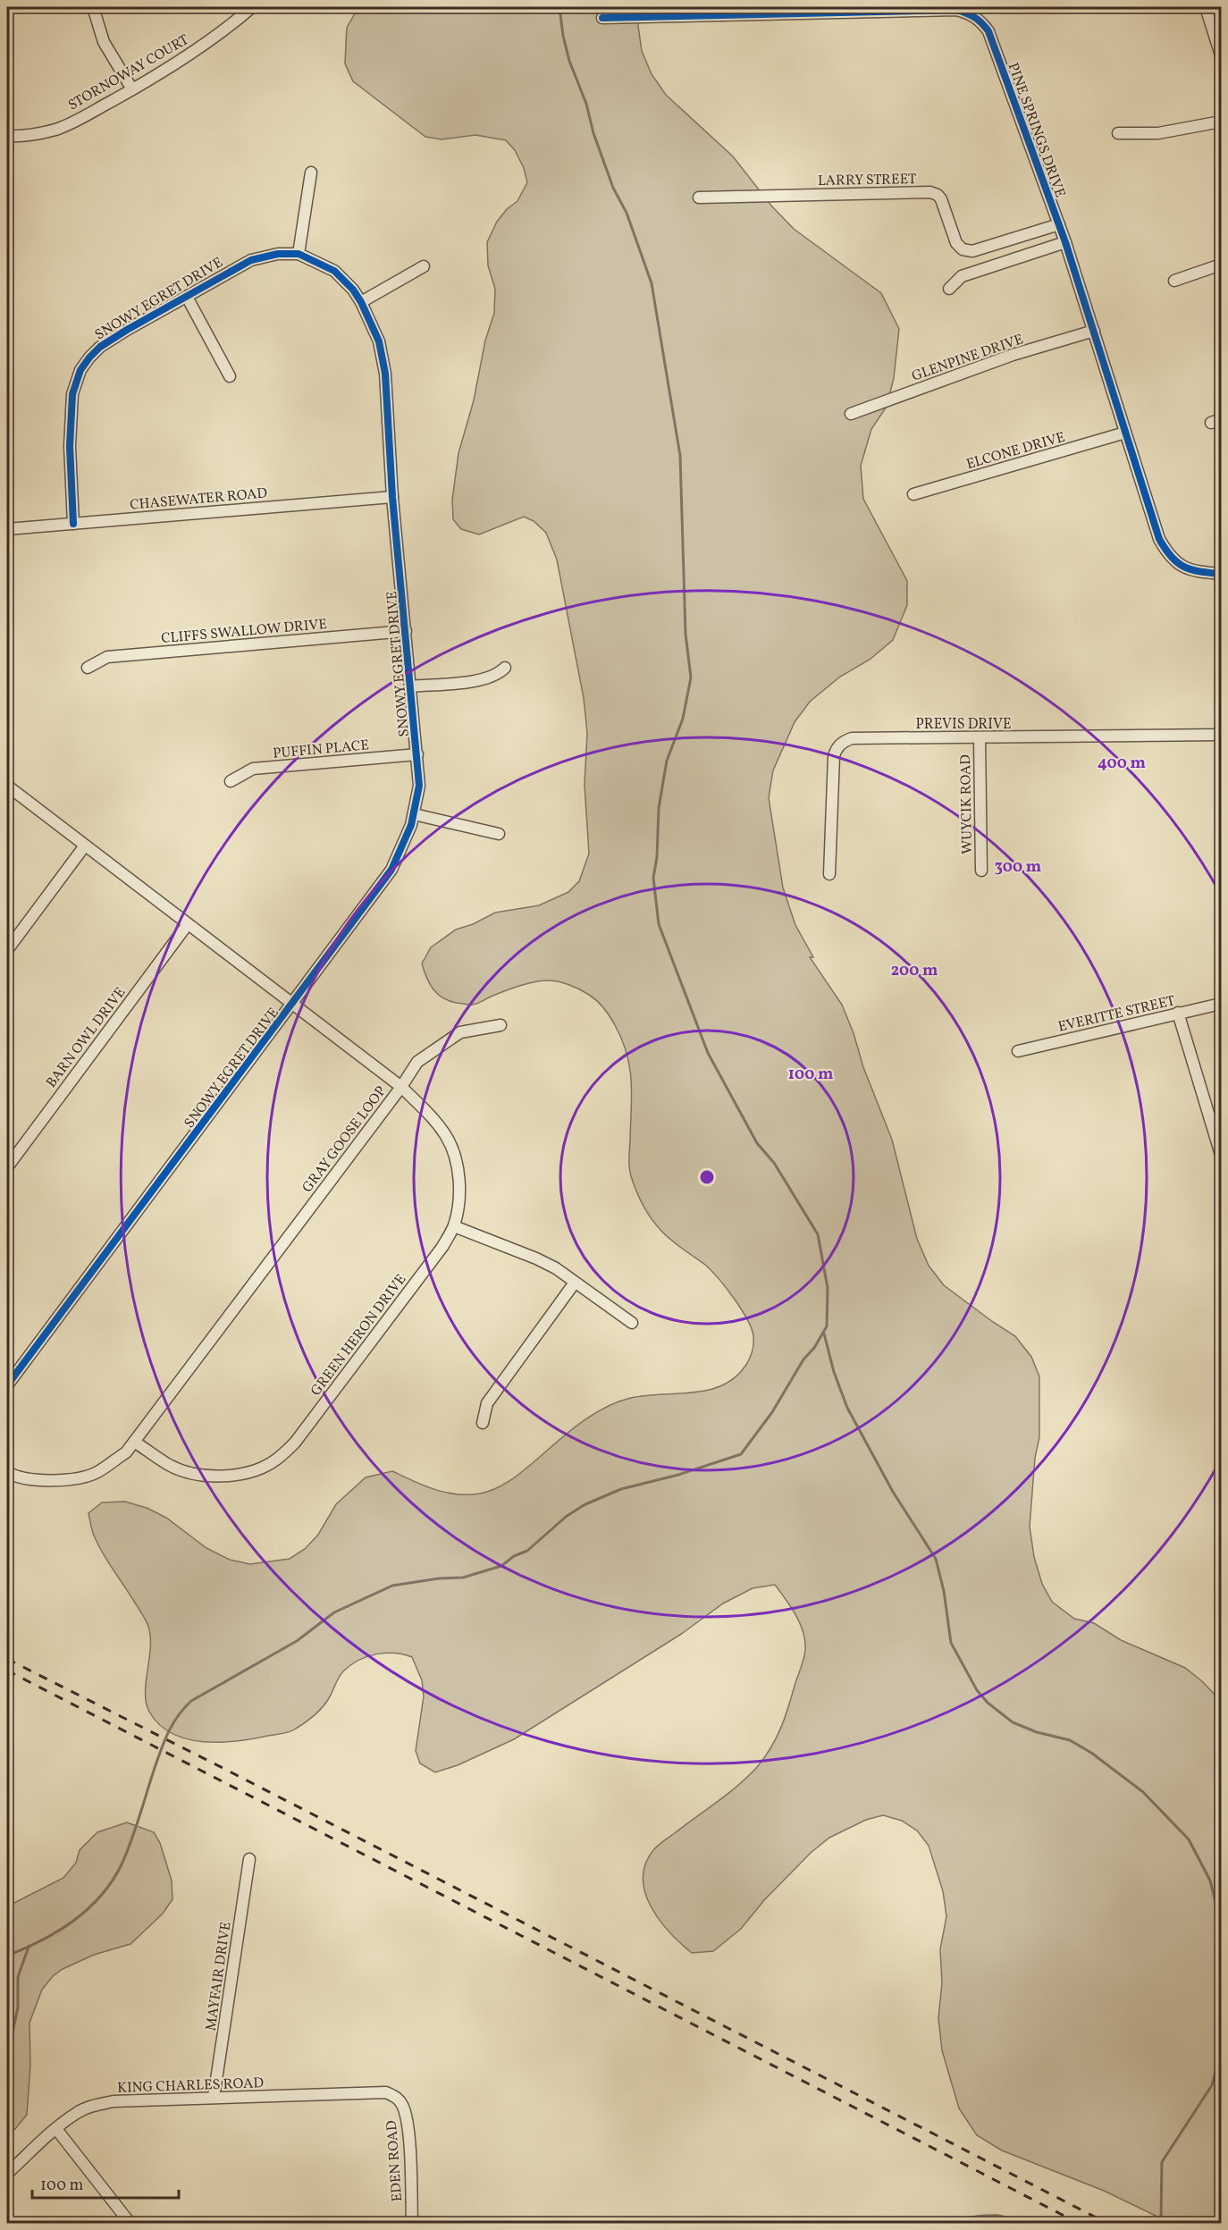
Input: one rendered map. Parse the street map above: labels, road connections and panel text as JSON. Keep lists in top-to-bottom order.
{
  "streets": {
    "street": [
      "STORNOWAY COURT",
      "PINE SPRINGS DRIVE",
      "LARRY STREET",
      "SNOWY EGRET DRIVE",
      "GLENPINE DRIVE",
      "ELCONE DRIVE",
      "CHASEWATER ROAD",
      "CLIFFS SWALLOW DRIVE",
      "PREVIS DRIVE",
      "PUFFIN PLACE",
      "WUYCIK ROAD",
      "EVERITTE STREET",
      "BARN OWL DRIVE",
      "GRAY GOOSE LOOP",
      "GREEN HERON DRIVE",
      "MAYFAIR DRIVE",
      "KING CHARLES ROAD",
      "EDEN ROAD"
    ]
  },
  "crossings": [
    ["PINE SPRINGS DRIVE", "LARRY STREET"],
    ["PINE SPRINGS DRIVE", "GLENPINE DRIVE"],
    ["PINE SPRINGS DRIVE", "ELCONE DRIVE"],
    ["SNOWY EGRET DRIVE", "CHASEWATER ROAD"],
    ["SNOWY EGRET DRIVE", "CLIFFS SWALLOW DRIVE"],
    ["SNOWY EGRET DRIVE", "PUFFIN PLACE"],
    ["SNOWY EGRET DRIVE", "GRAY GOOSE LOOP"],
    ["PREVIS DRIVE", "WUYCIK ROAD"],
    ["BARN OWL DRIVE", "GRAY GOOSE LOOP"],
    ["GRAY GOOSE LOOP", "GREEN HERON DRIVE"],
    ["MAYFAIR DRIVE", "KING CHARLES ROAD"],
    ["KING CHARLES ROAD", "EDEN ROAD"]
  ],
  "scale_bar": "100 m",
  "rings": [
    "400 m",
    "300 m",
    "200 m",
    "100 m"
  ]
}
